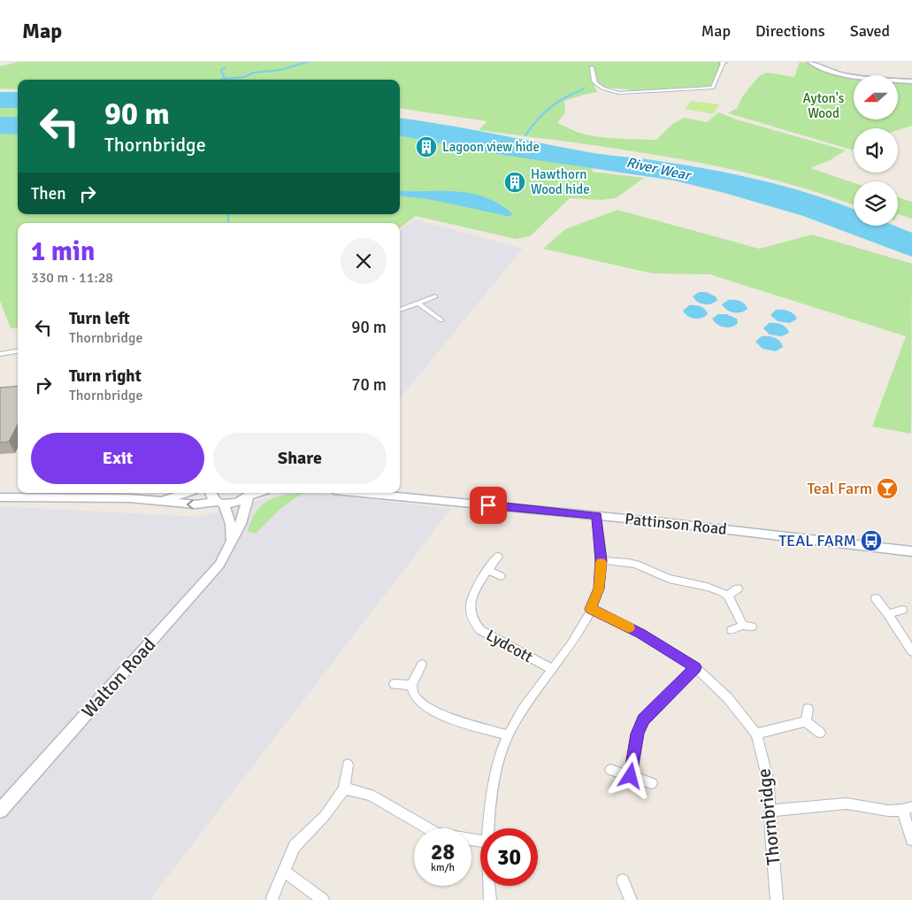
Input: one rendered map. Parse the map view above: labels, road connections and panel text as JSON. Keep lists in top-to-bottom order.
{
  "streets": {
    "street": [
      "Pattinson Road",
      "Lydcott",
      "Walton Road",
      "Thornbridge"
    ]
  },
  "water": ["River Wear"],
  "parks": ["Ayton's Wood"],
  "places": {
    "building": ["Lagoon view hide", "Hawthorn Wood hide"],
    "bar": ["Teal Farm"],
    "bus stop": ["TEAL FARM"]
  },
  "north": "left",
  "page": {
    "header": "Map",
    "nav": ["Map", "Directions", "Saved"],
    "turn": ["90 m", "Thornbridge"],
    "then": "Then",
    "heading": ["1 min", "330 m · 11:28"],
    "list": [
      {
        "name": "Turn left",
        "note": "Thornbridge",
        "value": "90 m"
      },
      {
        "name": "Turn right",
        "note": "Thornbridge",
        "value": "70 m"
      }
    ],
    "buttons": ["Exit", "Share"],
    "speed": "28 km/h",
    "limit": "30"
  }
}
